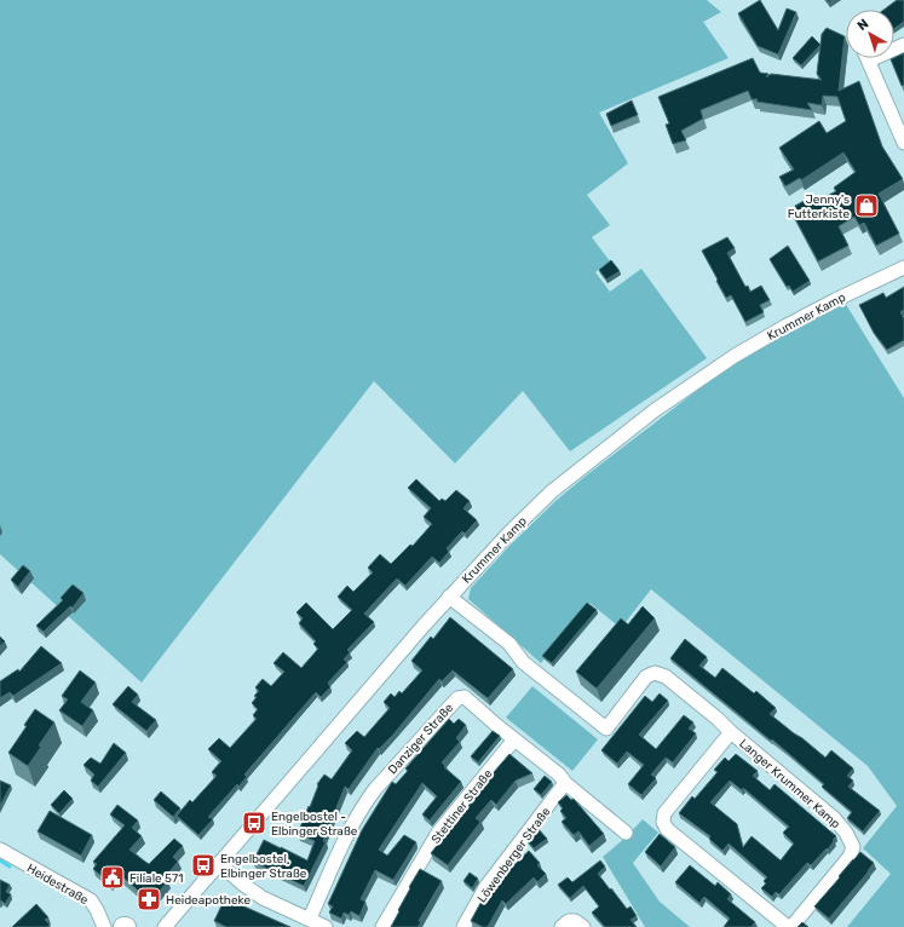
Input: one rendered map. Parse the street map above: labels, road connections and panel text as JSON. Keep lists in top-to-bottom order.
{
  "streets": {
    "street": [
      "Krummer Kamp",
      "Danziger Straße",
      "Langer Krummer Kamp",
      "Stettiner Straße",
      "Löwenberger Straße",
      "Heidestraße"
    ]
  },
  "crossings": [
    ["Krummer Kamp", "Langer Krummer Kamp"],
    ["Danziger Straße", "Stettiner Straße"],
    ["Danziger Straße", "Löwenberger Straße"]
  ],
  "places": {
    "shop": ["Jenny's Futterkiste"],
    "bus stop": ["Engelbostel - Elbinger Straße", "Engelbostel, Elbinger Straße"],
    "public building": ["Filiale 571"],
    "pharmacy": ["Heideapotheke"]
  },
  "north": "top left"
}
